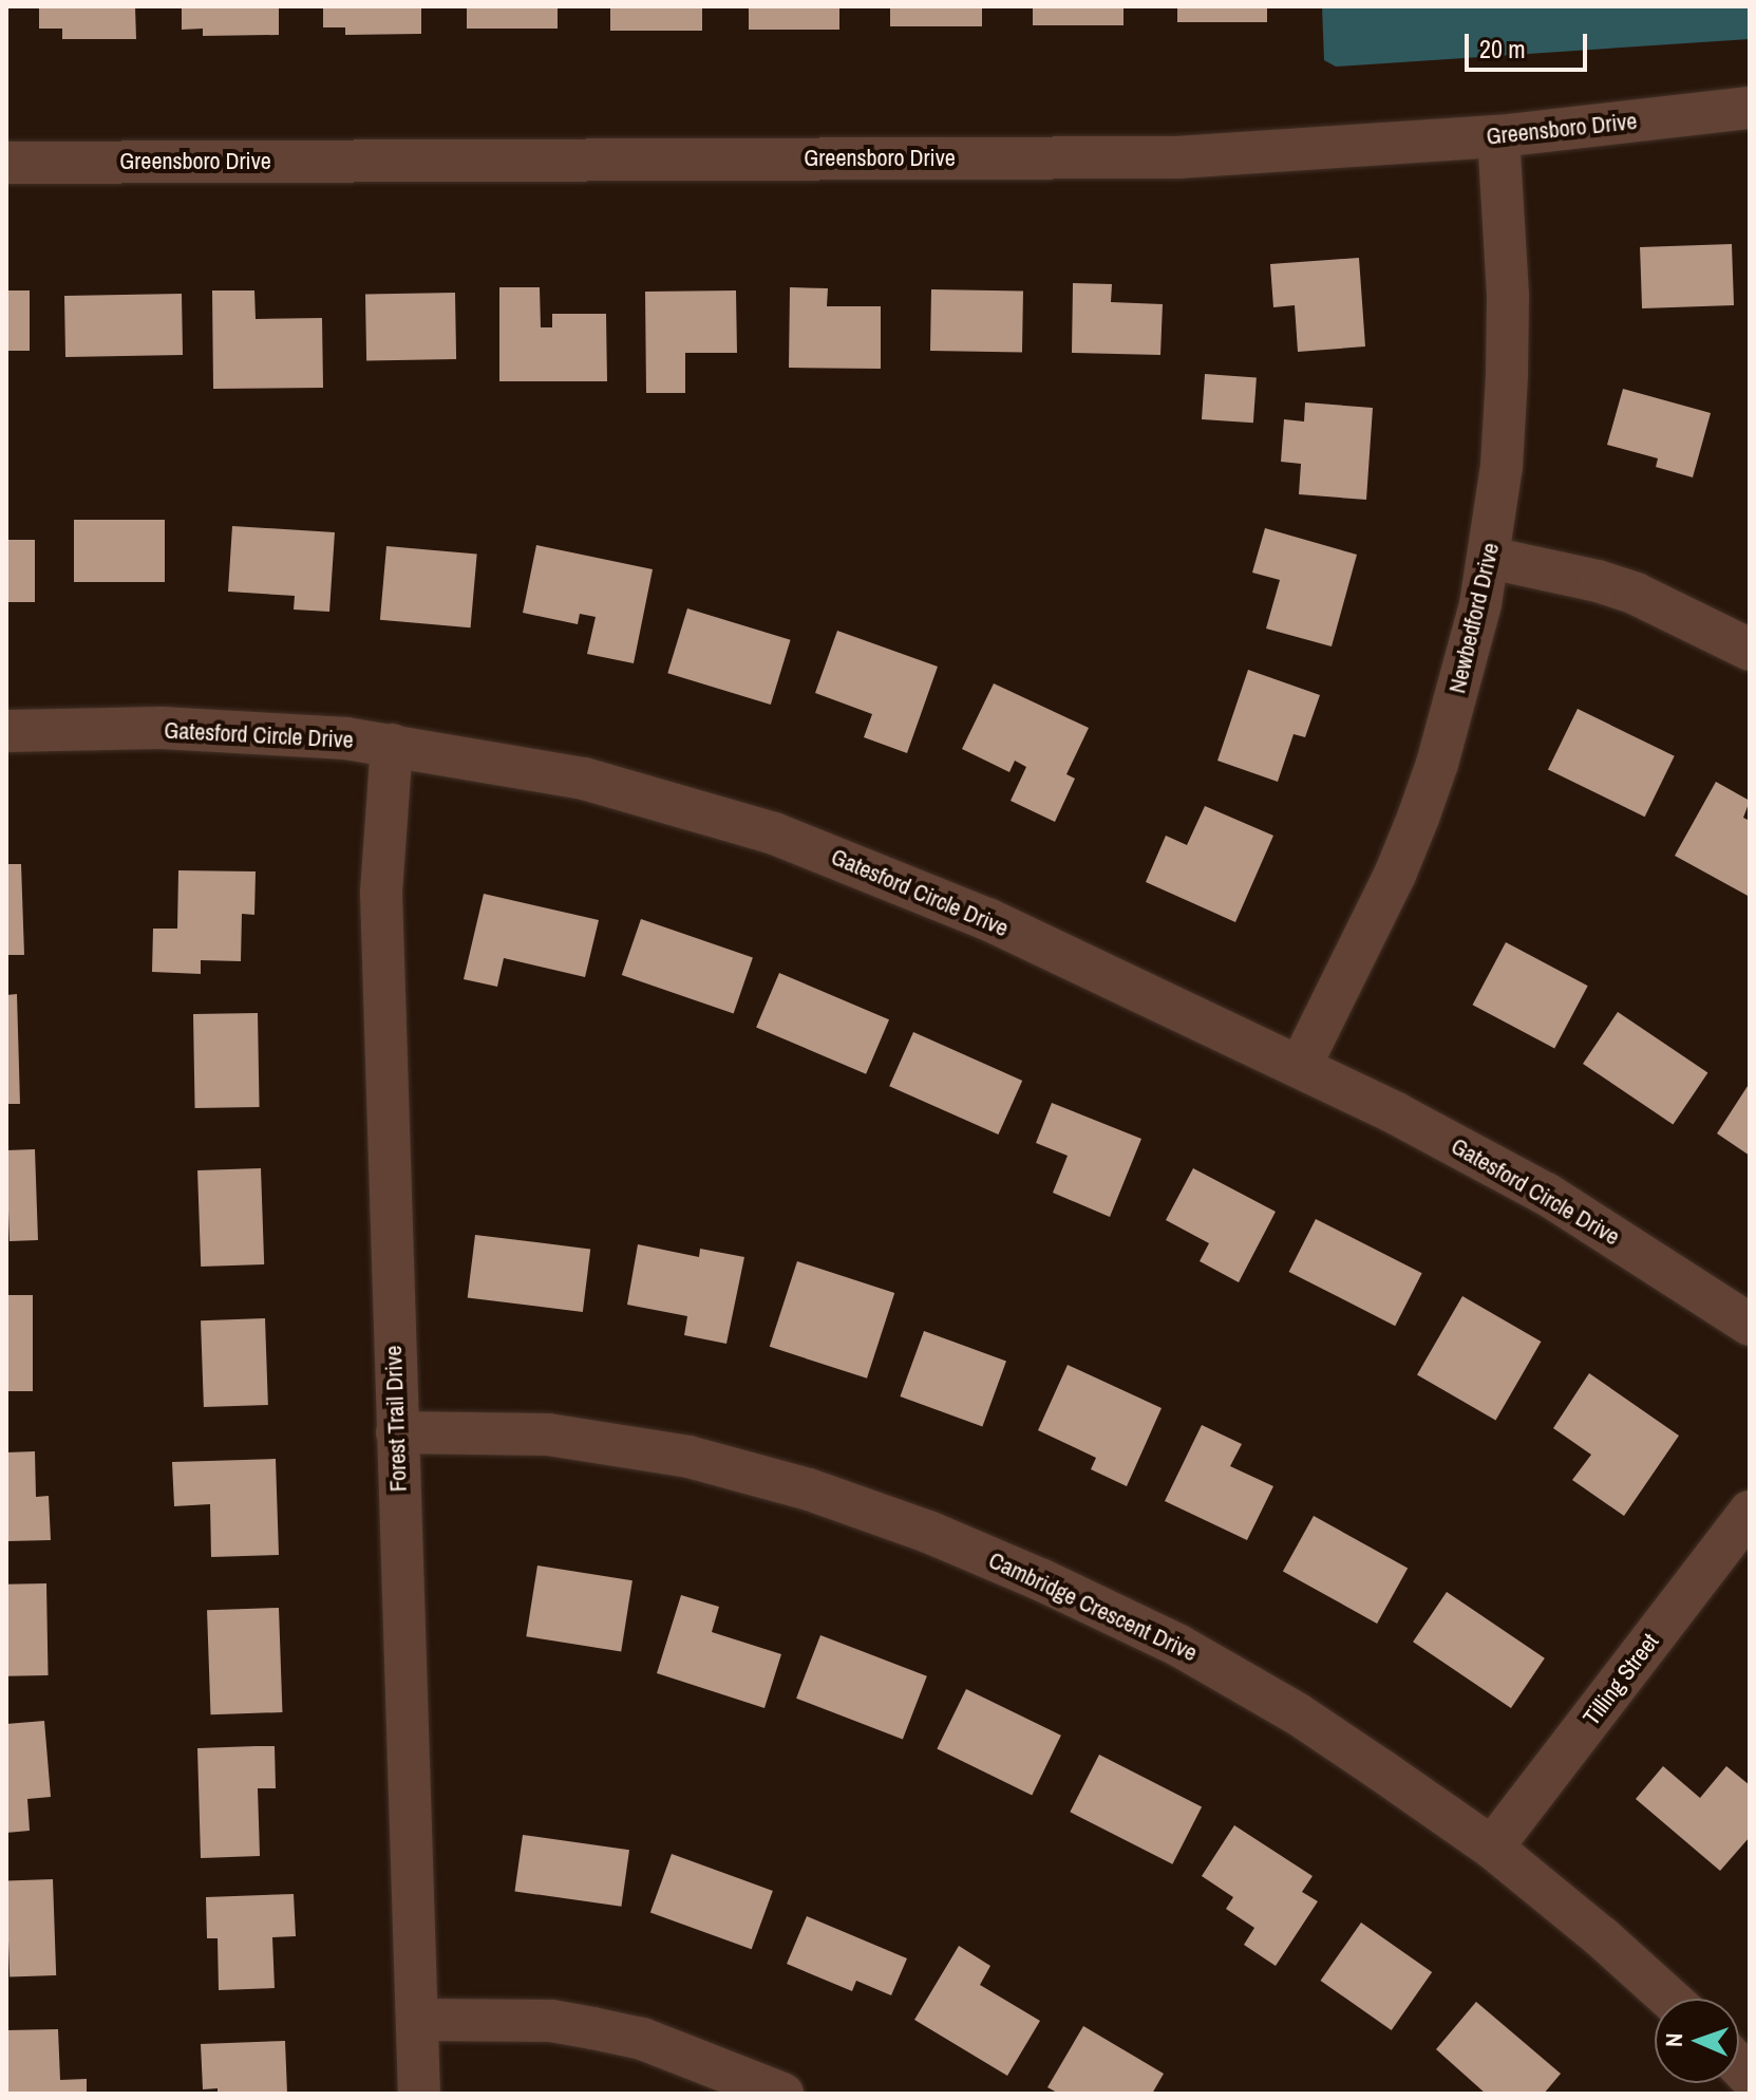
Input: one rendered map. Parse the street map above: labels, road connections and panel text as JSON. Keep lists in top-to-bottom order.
{
  "streets": {
    "street": [
      "Greensboro Drive",
      "Newbedford Drive",
      "Gatesford Circle Drive",
      "Forest Trail Drive",
      "Cambridge Crescent Drive",
      "Tilling Street"
    ]
  },
  "crossings": [
    ["Greensboro Drive", "Newbedford Drive"],
    ["Newbedford Drive", "Gatesford Circle Drive"],
    ["Gatesford Circle Drive", "Forest Trail Drive"],
    ["Forest Trail Drive", "Cambridge Crescent Drive"],
    ["Cambridge Crescent Drive", "Tilling Street"]
  ],
  "scale_bar": "20 m",
  "north": "left"
}
